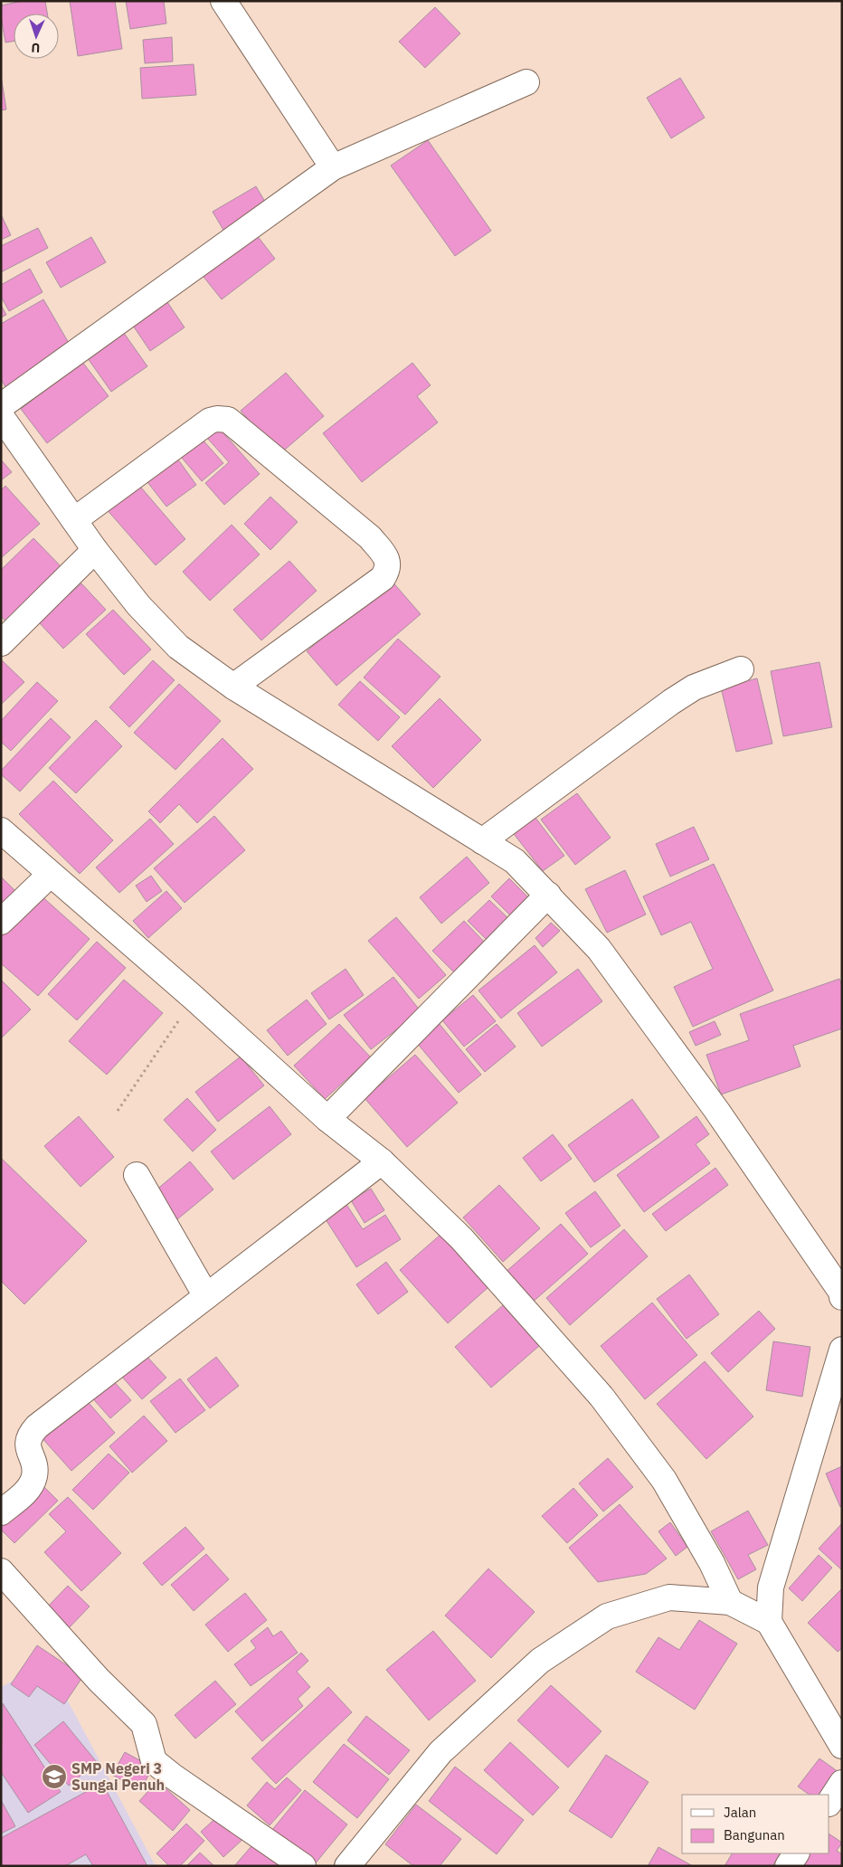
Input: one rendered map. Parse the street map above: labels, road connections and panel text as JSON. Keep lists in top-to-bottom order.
{
  "places": {
    "school or university": ["SMP Negeri 3 Sungai Penuh"]
  },
  "legend": ["Jalan", "Bangunan"],
  "north": "bottom"
}
